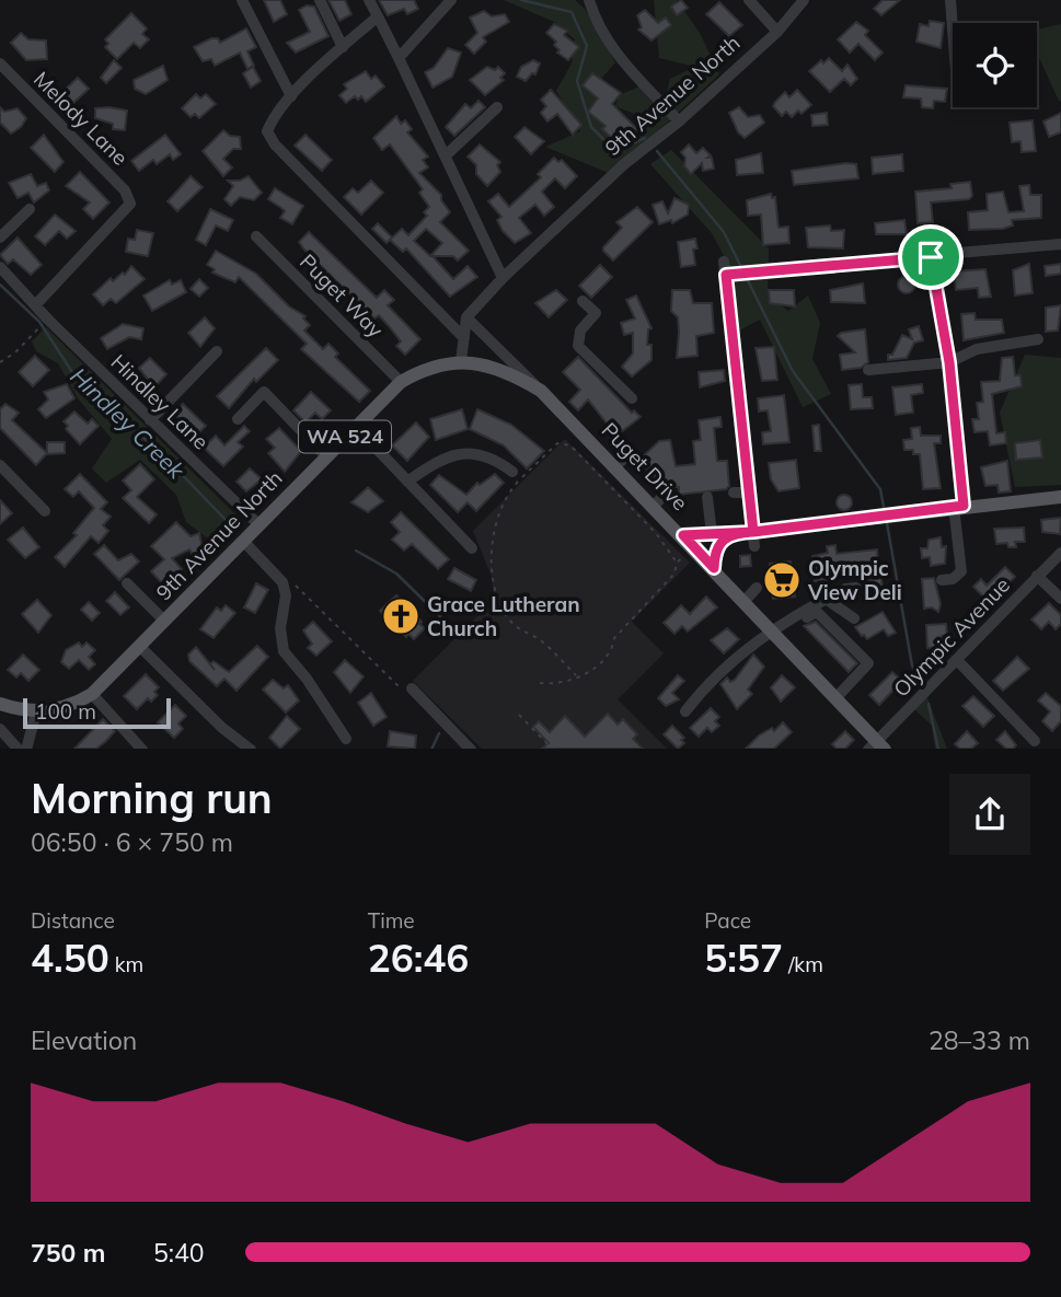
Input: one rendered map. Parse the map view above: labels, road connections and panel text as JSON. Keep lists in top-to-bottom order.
{
  "streets": {
    "main road": ["9th Avenue North", "WA 524", "Puget Drive"],
    "street": [
      "Melody Lane",
      "Puget Way",
      "Hindley Lane",
      "Olympic Avenue"
    ]
  },
  "crossings": [
    ["9th Avenue North", "Puget Way"],
    ["9th Avenue North", "Hindley Lane"],
    ["9th Avenue North", "WA 524"],
    ["9th Avenue North", "Puget Drive"],
    ["Melody Lane", "Hindley Lane"],
    ["Puget Drive", "Olympic Avenue"]
  ],
  "water": ["Hindley Creek"],
  "places": {
    "supermarket": ["Olympic View Deli"],
    "church": ["Grace Lutheran Church"]
  },
  "scale_bar": "100 m",
  "page": {
    "scale": "100 m",
    "heading": ["Morning run", "06:50 · 6 × 750 m"],
    "stats": [
      ["Distance", "4.50 km"],
      ["Time", "26:46"],
      ["Pace", "5:57 /km"]
    ],
    "chart": ["Elevation", "28–33 m"],
    "list": [
      {
        "name": "750 m",
        "note": "5:40"
      }
    ]
  }
}
